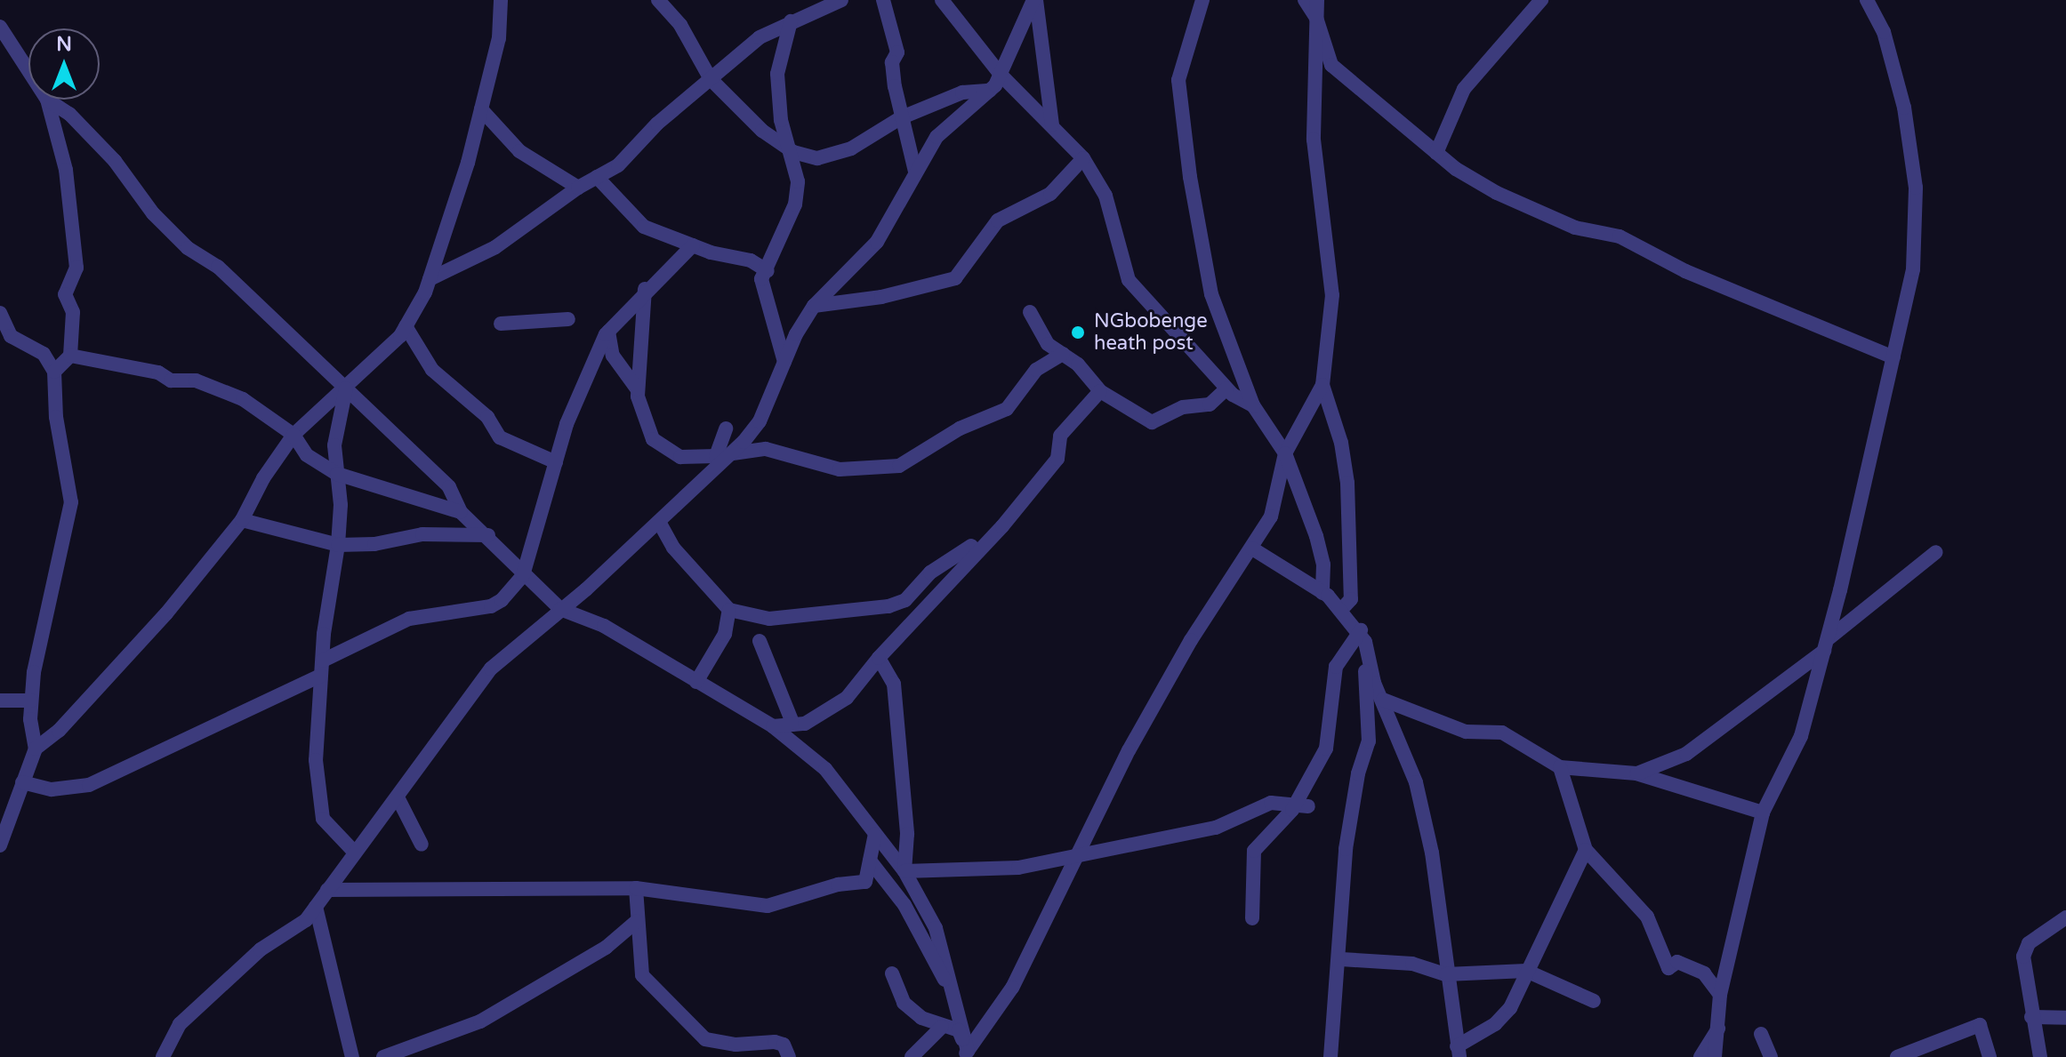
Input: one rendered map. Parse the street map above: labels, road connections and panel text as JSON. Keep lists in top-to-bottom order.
{
  "places": ["NGbobenge heath post"],
  "north": "top"
}
